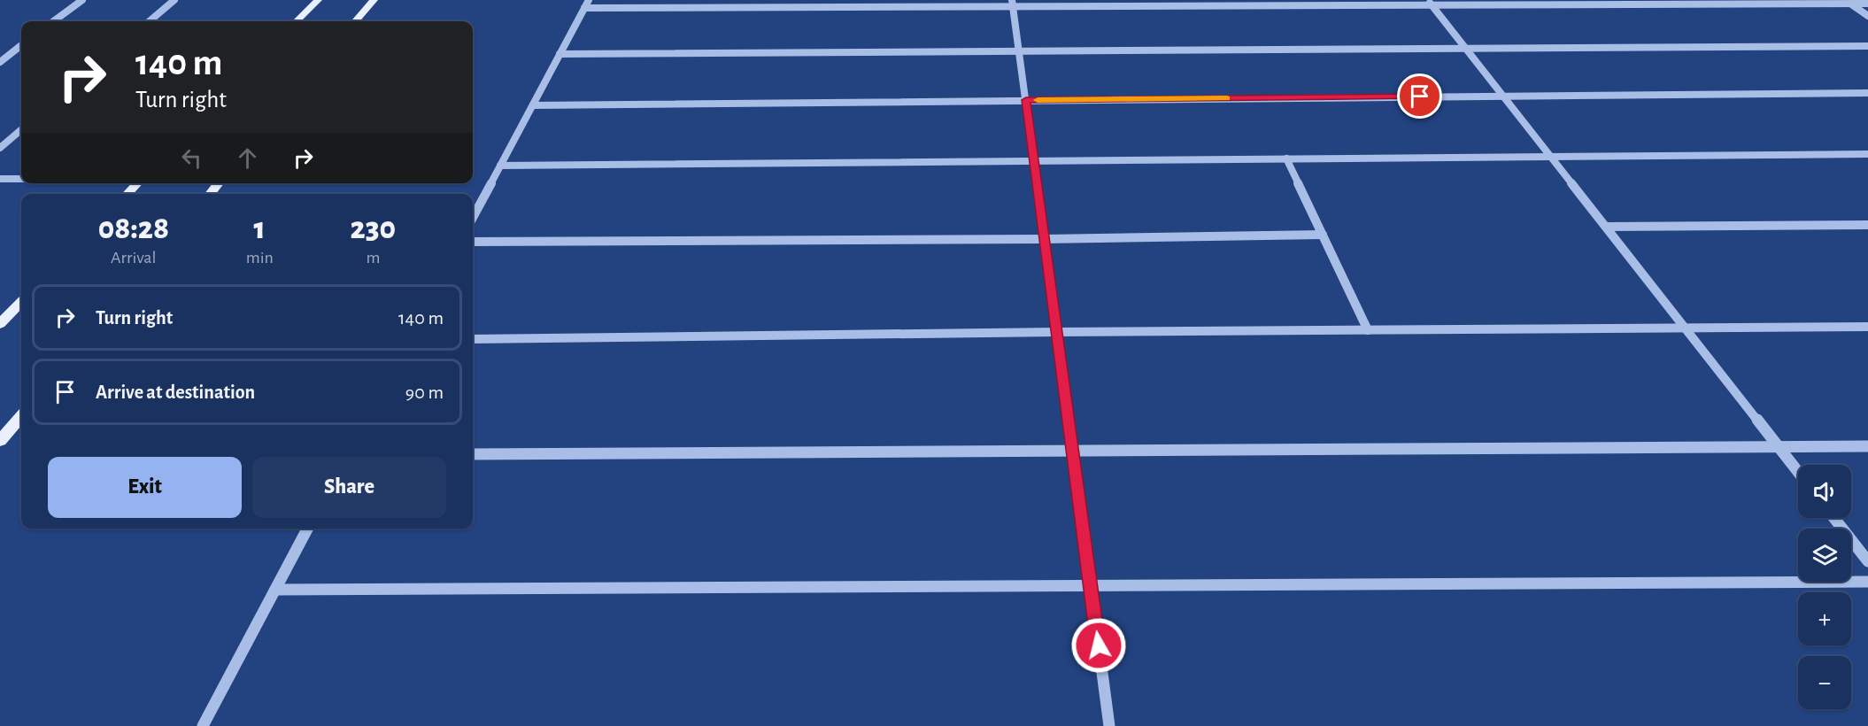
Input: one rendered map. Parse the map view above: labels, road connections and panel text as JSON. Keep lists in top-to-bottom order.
{
  "page": {
    "turn": ["140 m", "Turn right"],
    "eta": [
      "08:28",
      "Arrival",
      "1",
      "min",
      "230",
      "m"
    ],
    "list": [
      {
        "name": "Turn right",
        "value": "140 m"
      },
      {
        "name": "Arrive at destination",
        "value": "90 m"
      }
    ],
    "buttons": ["Exit", "Share"],
    "map_buttons": ["+", "−"]
  }
}
